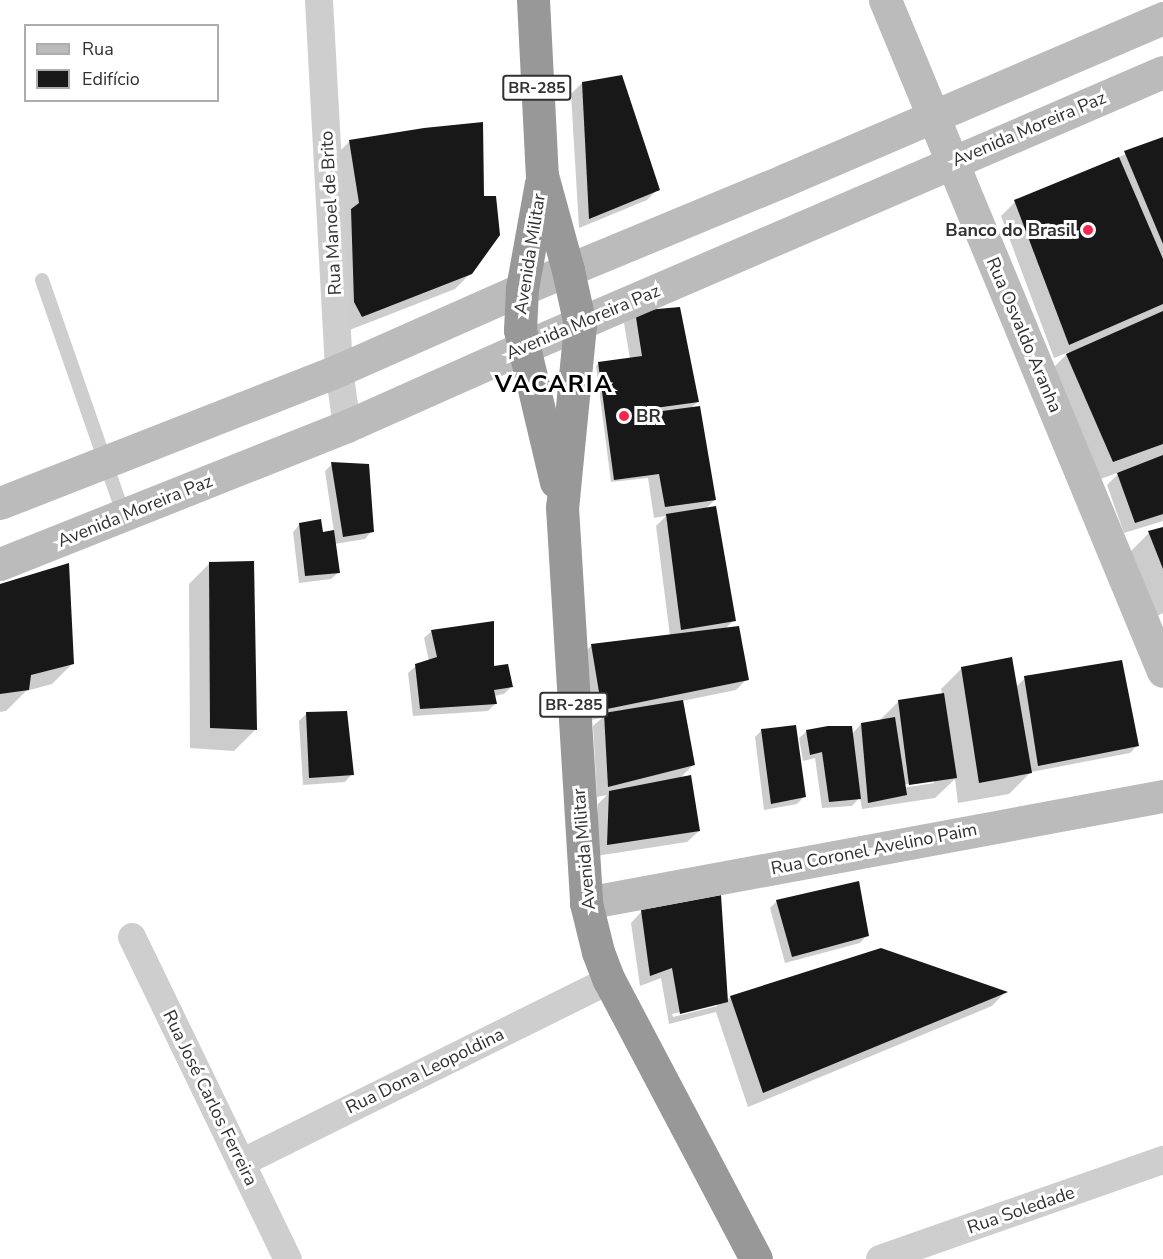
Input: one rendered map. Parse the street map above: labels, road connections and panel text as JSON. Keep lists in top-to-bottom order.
{
  "streets": {
    "highway": ["BR-285", "Avenida Militar"],
    "main road": ["Avenida Moreira Paz", "Rua Osvaldo Aranha", "Rua Coronel Avelino Paim"],
    "street": [
      "Rua Manoel de Brito",
      "Rua Dona Leopoldina",
      "Rua José Carlos Ferreira",
      "Rua Soledade"
    ]
  },
  "crossings": [
    ["Avenida Moreira Paz", "Rua Manoel de Brito"],
    ["Avenida Moreira Paz", "Avenida Militar"],
    ["Avenida Moreira Paz", "Rua Osvaldo Aranha"],
    ["Avenida Militar", "Rua Coronel Avelino Paim"],
    ["Avenida Militar", "Rua Dona Leopoldina"],
    ["Rua Dona Leopoldina", "Rua José Carlos Ferreira"]
  ],
  "districts": ["VACARIA"],
  "places": ["Banco do Brasil", "BR"],
  "legend": ["Rua", "Edifício"]
}
